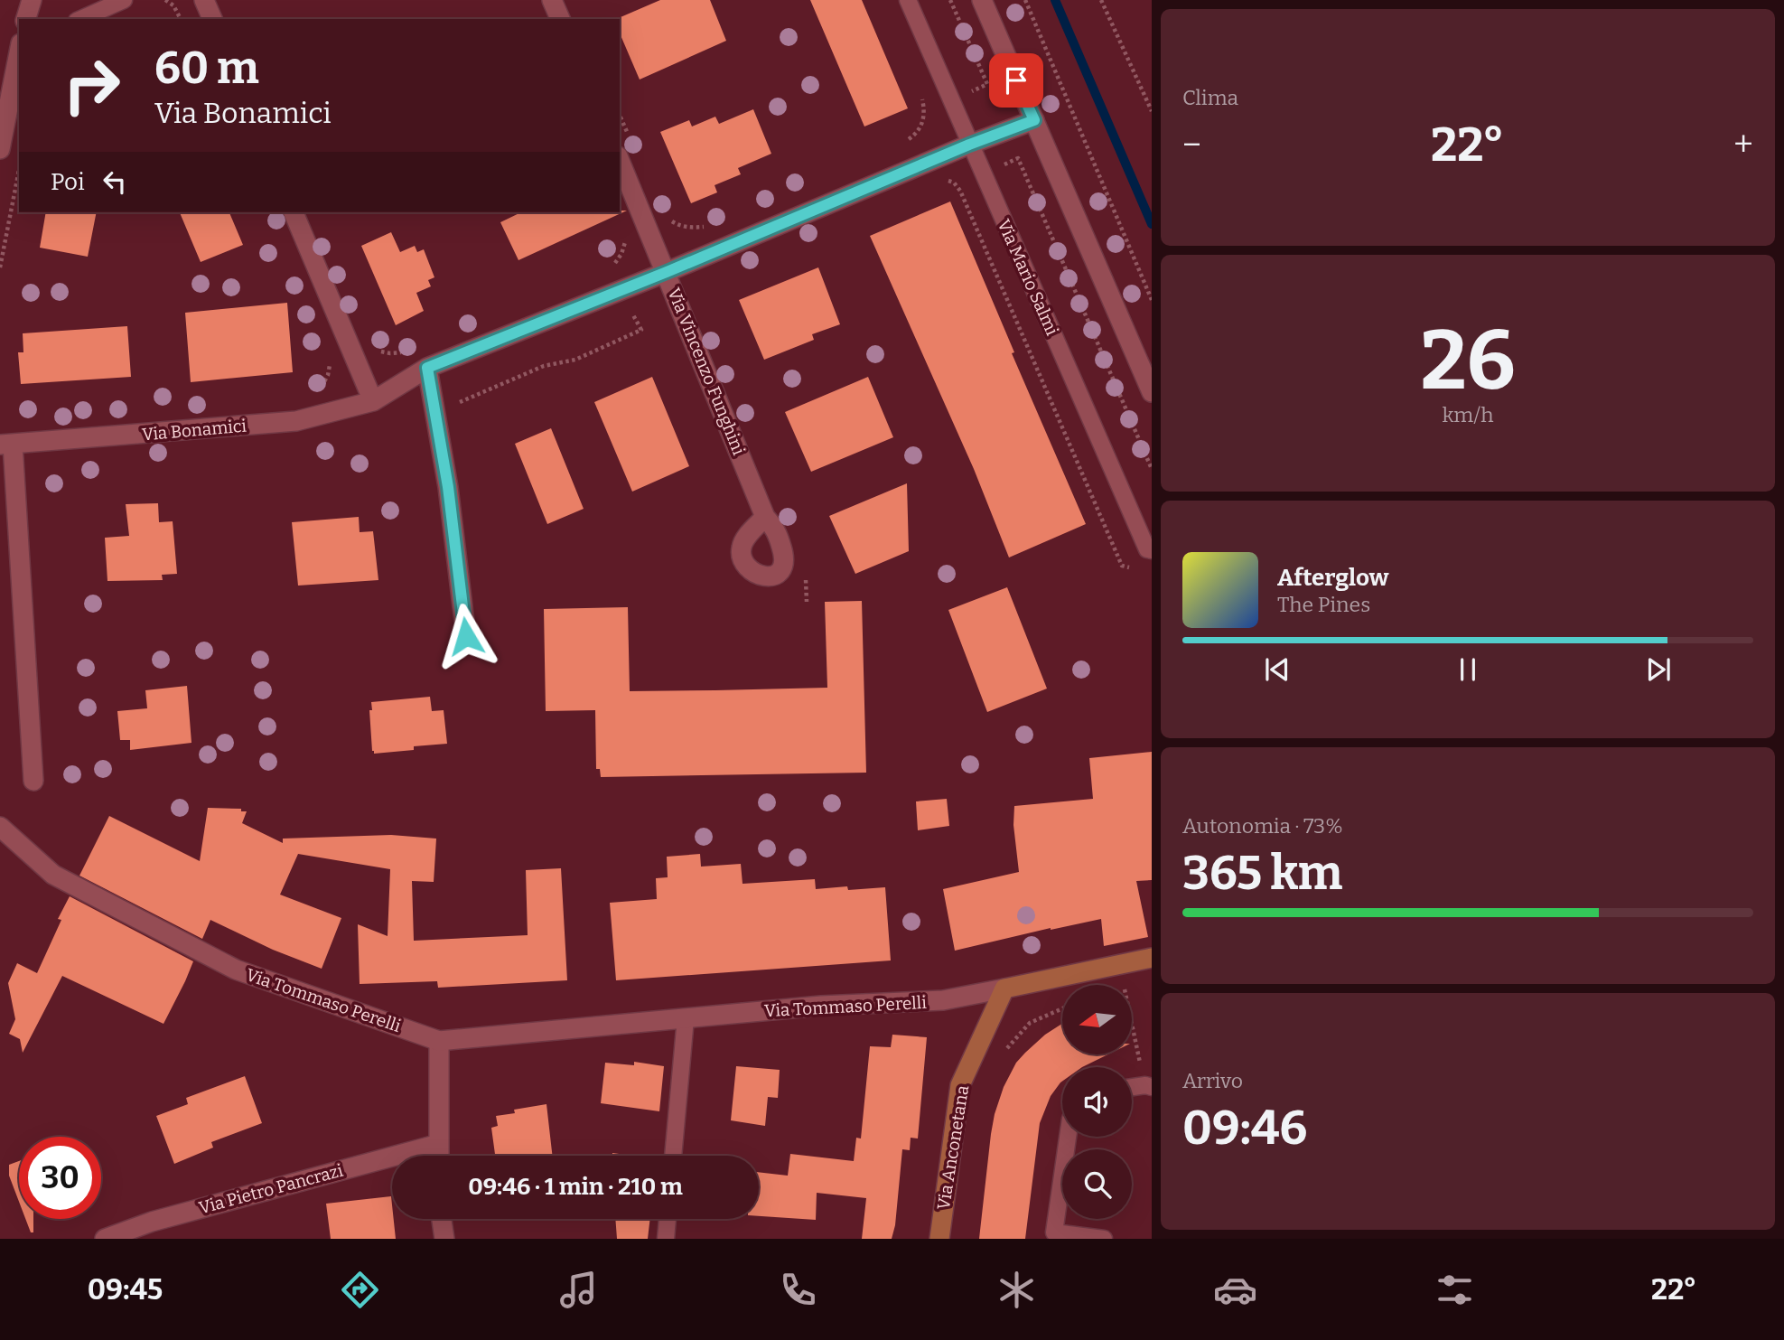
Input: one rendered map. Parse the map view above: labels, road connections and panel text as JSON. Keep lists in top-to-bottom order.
{
  "streets": {
    "main road": ["Via Anconetana"],
    "street": [
      "Via Vincenzo Funghini",
      "Via Bonamici",
      "Via Tommaso Perelli",
      "Via Pietro Pancrazi"
    ],
    "lane": ["Via Mario Salmi"]
  },
  "crossings": [
    ["Via Mario Salmi", "Via Bonamici"],
    ["Via Vincenzo Funghini", "Via Bonamici"],
    ["Via Tommaso Perelli", "Via Anconetana"]
  ],
  "north": "left",
  "page": {
    "tile": [
      "Clima",
      ["26", "km/h"],
      ["Autonomia · 73%", "365 km"],
      ["Arrivo", "09:46"]
    ],
    "turn": ["60 m", "Via Bonamici"],
    "heat": ["−", "22°", "+"],
    "then": "Poi",
    "song": ["Afterglow", "The Pines"],
    "limit": "30",
    "trip": "09:46 · 1 min · 210 m",
    "tabs": ["09:45", "22°"]
  }
}
